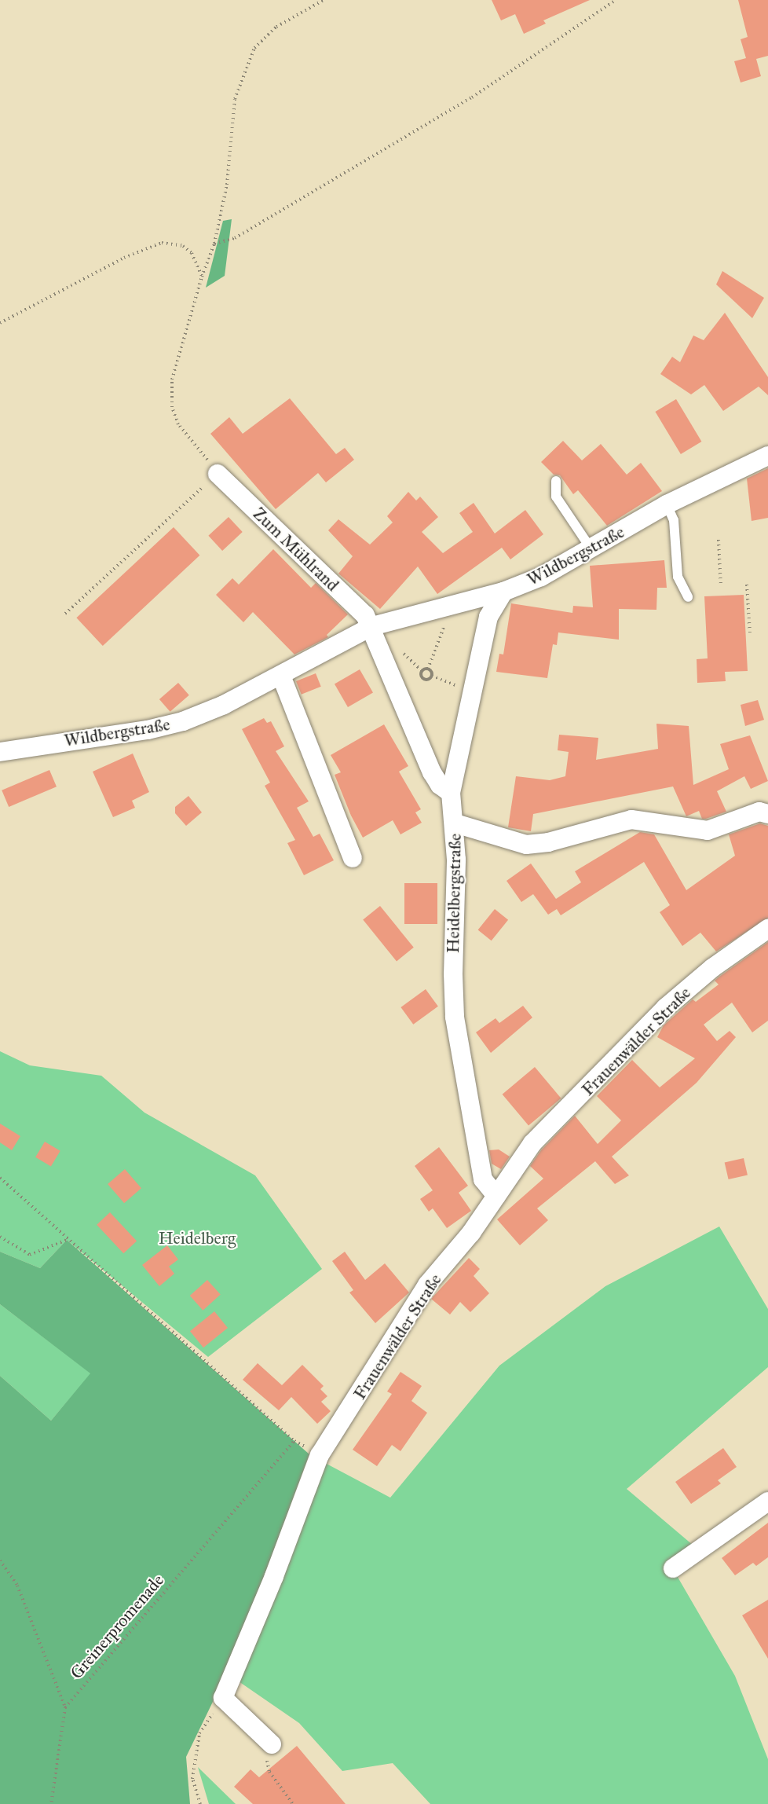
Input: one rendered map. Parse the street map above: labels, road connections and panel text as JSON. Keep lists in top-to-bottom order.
{
  "streets": {
    "street": [
      "Zum Mühlrand",
      "Wildbergstraße",
      "Heidelbergstraße",
      "Frauenwälder Straße"
    ],
    "path": ["Greinerpromenade"]
  },
  "crossings": [
    ["Zum Mühlrand", "Wildbergstraße"],
    ["Wildbergstraße", "Heidelbergstraße"],
    ["Heidelbergstraße", "Frauenwälder Straße"]
  ],
  "parks": ["Heidelberg"]
}
